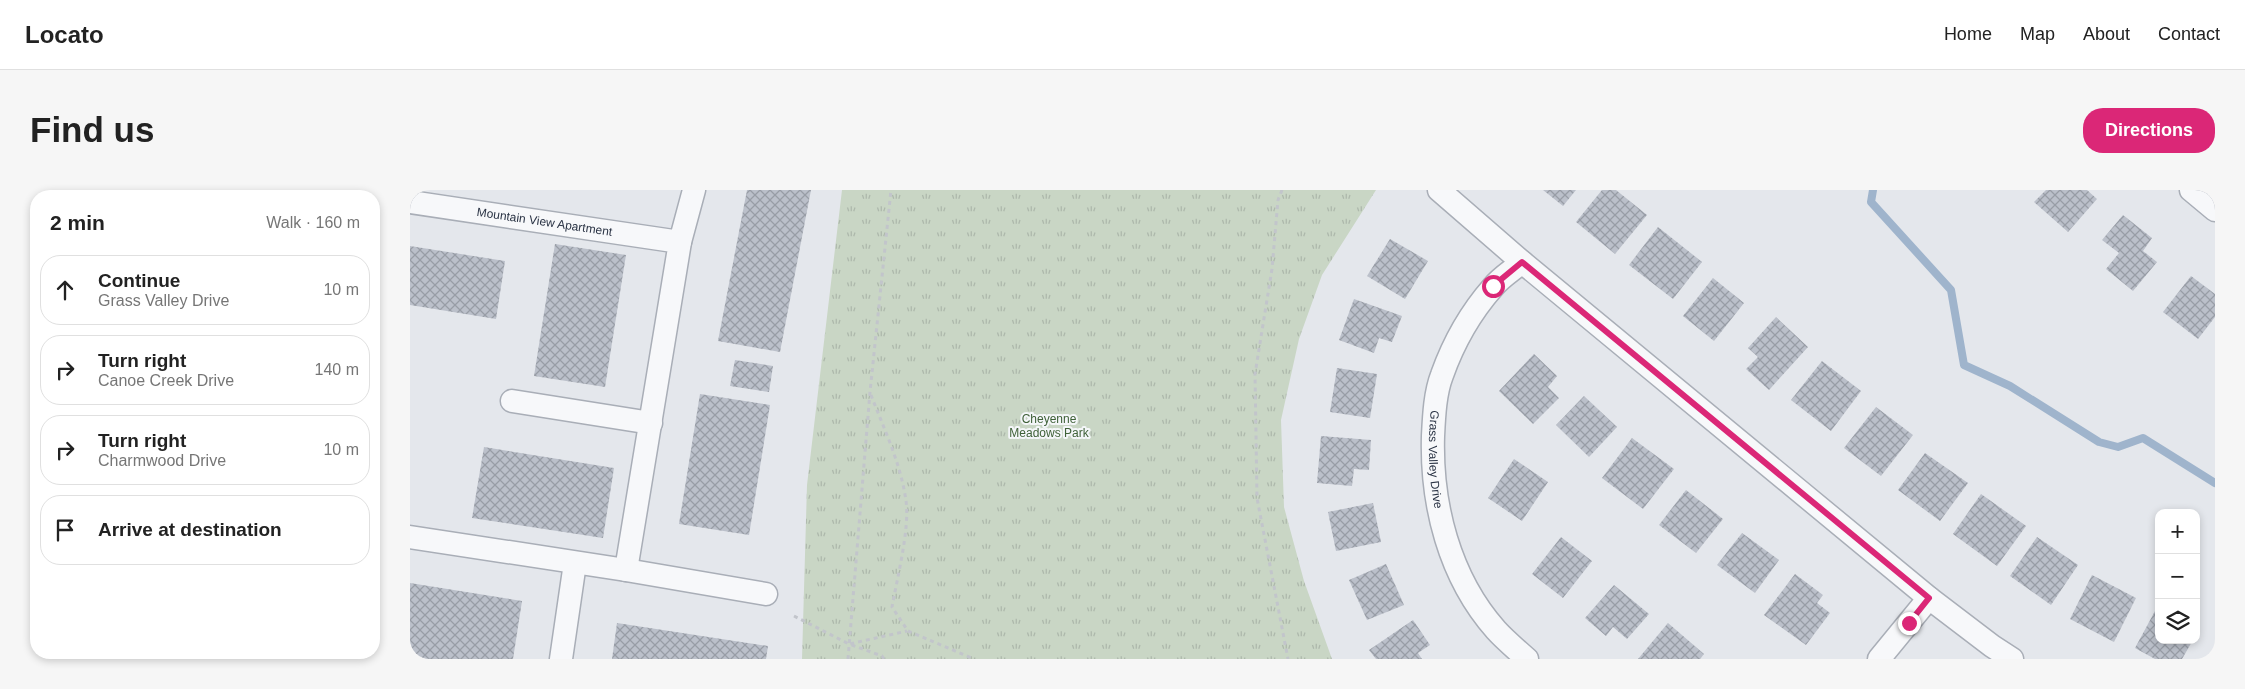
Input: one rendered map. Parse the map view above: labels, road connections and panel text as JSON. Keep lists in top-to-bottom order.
{
  "streets": {
    "street": ["Mountain View Apartment", "Grass Valley Drive"]
  },
  "parks": ["Cheyenne Meadows Park"],
  "page": {
    "header": "Locato",
    "nav": [
      "Home",
      "Map",
      "About",
      "Contact"
    ],
    "buttons": "Directions",
    "title": "Find us",
    "heading": ["2 min", "Walk · 160 m"],
    "list": [
      ["Continue", "Grass Valley Drive", "10 m"],
      ["Turn right", "Canoe Creek Drive", "140 m"],
      ["Turn right", "Charmwood Drive", "10 m"],
      "Arrive at destination"
    ],
    "map_buttons": ["+", "−"]
  }
}
